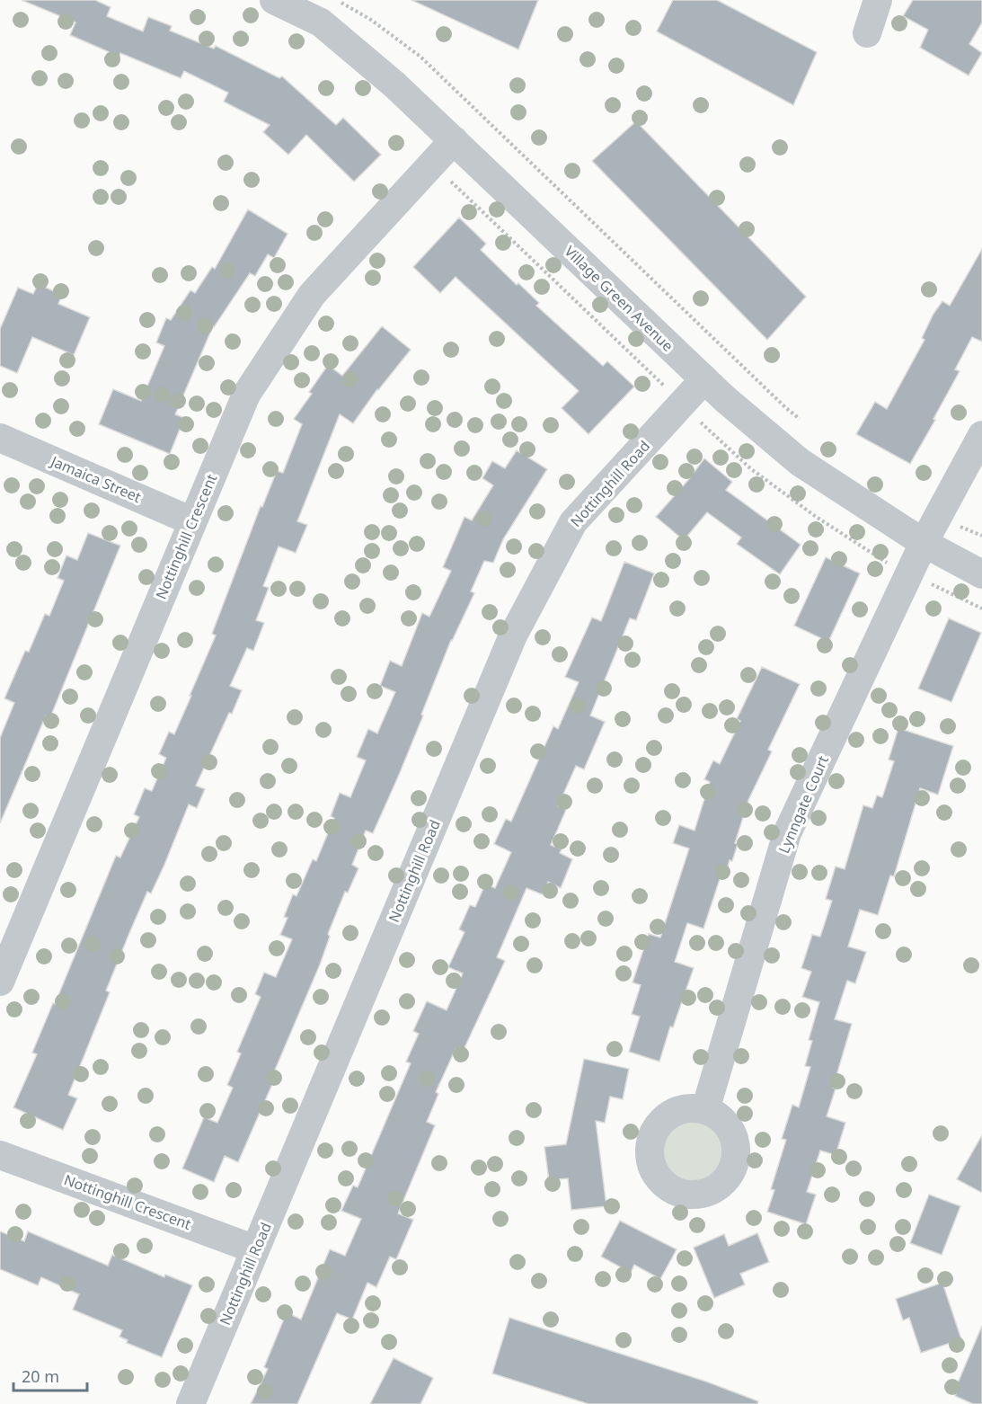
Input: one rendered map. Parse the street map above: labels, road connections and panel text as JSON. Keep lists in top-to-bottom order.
{
  "streets": {
    "street": [
      "Village Green Avenue",
      "Jamaica Street",
      "Nottinghill Road",
      "Nottinghill Crescent",
      "Lynngate Court"
    ]
  },
  "crossings": [
    ["Village Green Avenue", "Nottinghill Road"],
    ["Village Green Avenue", "Nottinghill Crescent"],
    ["Village Green Avenue", "Lynngate Court"],
    ["Jamaica Street", "Nottinghill Crescent"],
    ["Nottinghill Road", "Nottinghill Crescent"]
  ],
  "scale_bar": "20 m"
}
